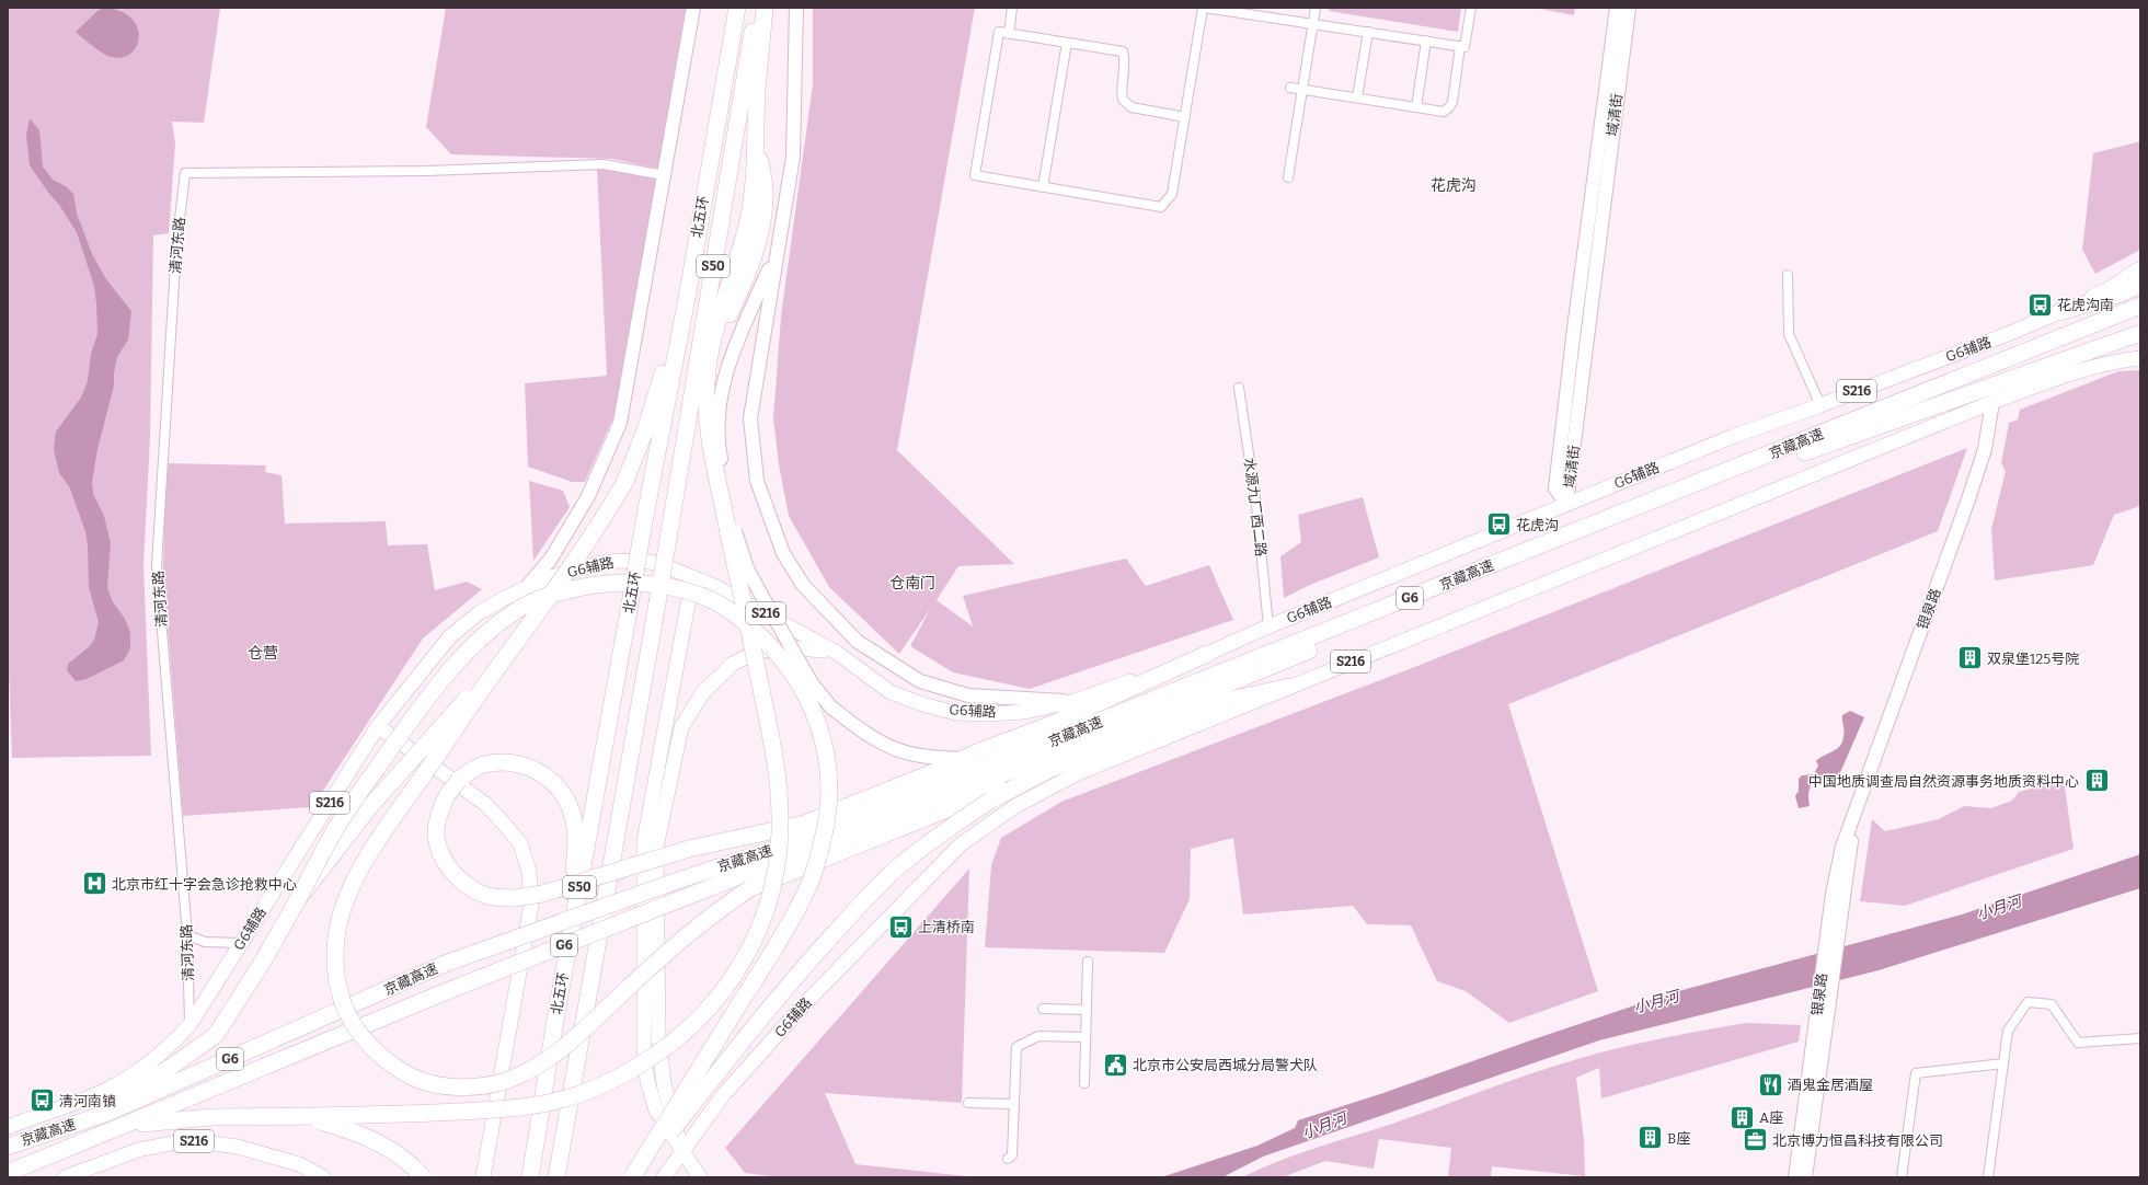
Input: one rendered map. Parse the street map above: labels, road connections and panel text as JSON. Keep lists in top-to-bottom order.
{
  "streets": {
    "highway": [
      "北五环",
      "S50",
      "京藏高速",
      "G6"
    ],
    "main road": ["G6辅路", "S216"],
    "street": [
      "域清街",
      "清河东路",
      "水源九厂西二路",
      "银泉路"
    ]
  },
  "crossings": [
    ["域清街", "G6辅路"],
    ["清河东路", "G6辅路"],
    ["G6辅路", "水源九厂西二路"],
    ["G6辅路", "银泉路"]
  ],
  "districts": ["花虎沟", "仓南门", "仓营"],
  "water": ["小月河"],
  "places": {
    "bus stop": [
      "花虎沟南",
      "花虎沟",
      "上清桥南",
      "清河南镇"
    ],
    "building": [
      "双泉堡125号院",
      "中国地质调查局自然资源事务地质资料中心",
      "A座",
      "B座"
    ],
    "hospital": ["北京市红十字会急诊抢救中心"],
    "public building": ["北京市公安局西城分局警犬队"],
    "restaurant": ["酒鬼金居酒屋"],
    "office": ["北京博力恒昌科技有限公司"]
  }
}
